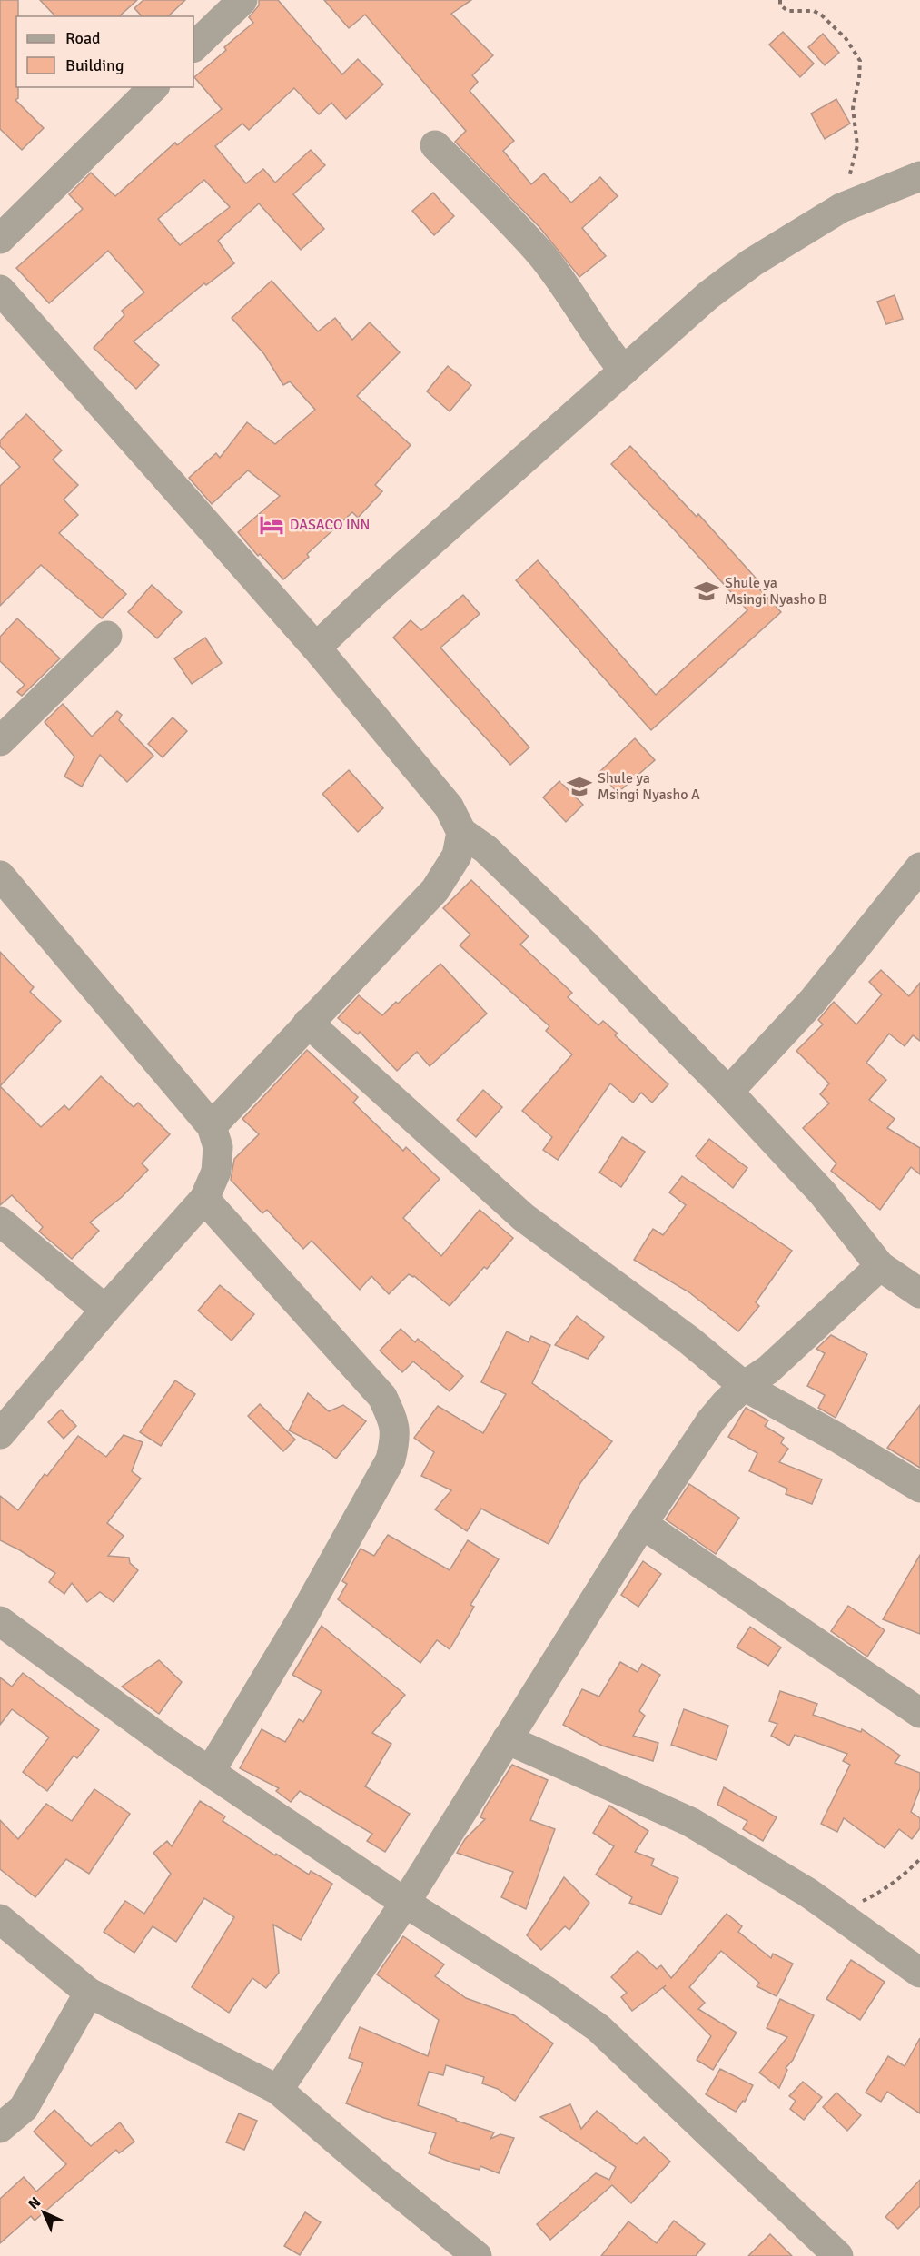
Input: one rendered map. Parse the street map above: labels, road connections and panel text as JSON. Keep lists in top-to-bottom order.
{
  "places": {
    "hotel": ["DASACO INN"],
    "school or university": ["Shule ya Msingi Nyasho B", "Shule ya Msingi Nyasho A"]
  },
  "legend": ["Road", "Building"],
  "north": "top left"
}
